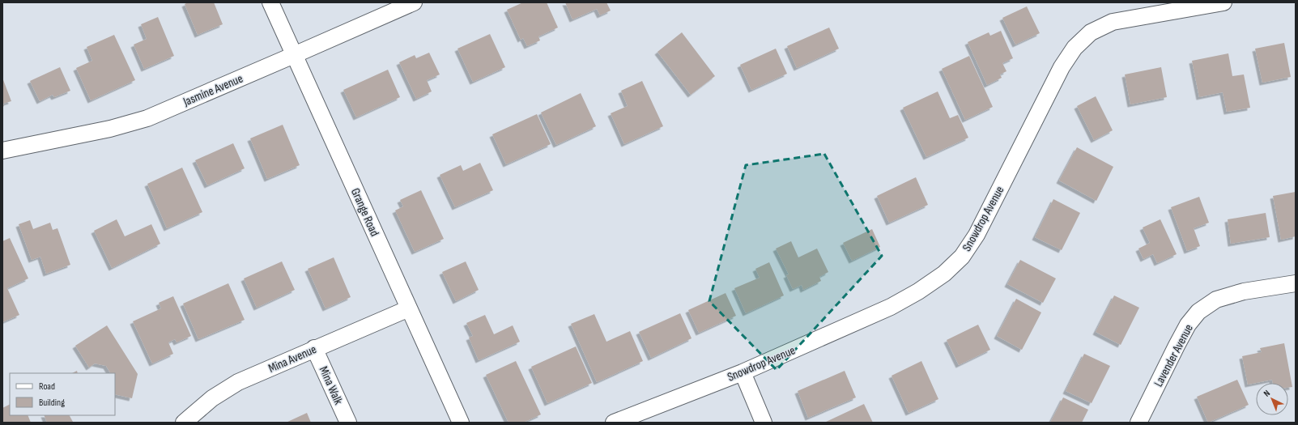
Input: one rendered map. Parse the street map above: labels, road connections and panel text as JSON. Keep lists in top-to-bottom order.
{
  "streets": {
    "street": [
      "Jasmine Avenue",
      "Grange Road",
      "Snowdrop Avenue",
      "Lavender Avenue",
      "Mina Avenue",
      "Mina Walk"
    ]
  },
  "crossings": [
    ["Jasmine Avenue", "Grange Road"],
    ["Grange Road", "Mina Avenue"],
    ["Mina Avenue", "Mina Walk"]
  ],
  "legend": ["Road", "Building"],
  "north": "top left"
}
